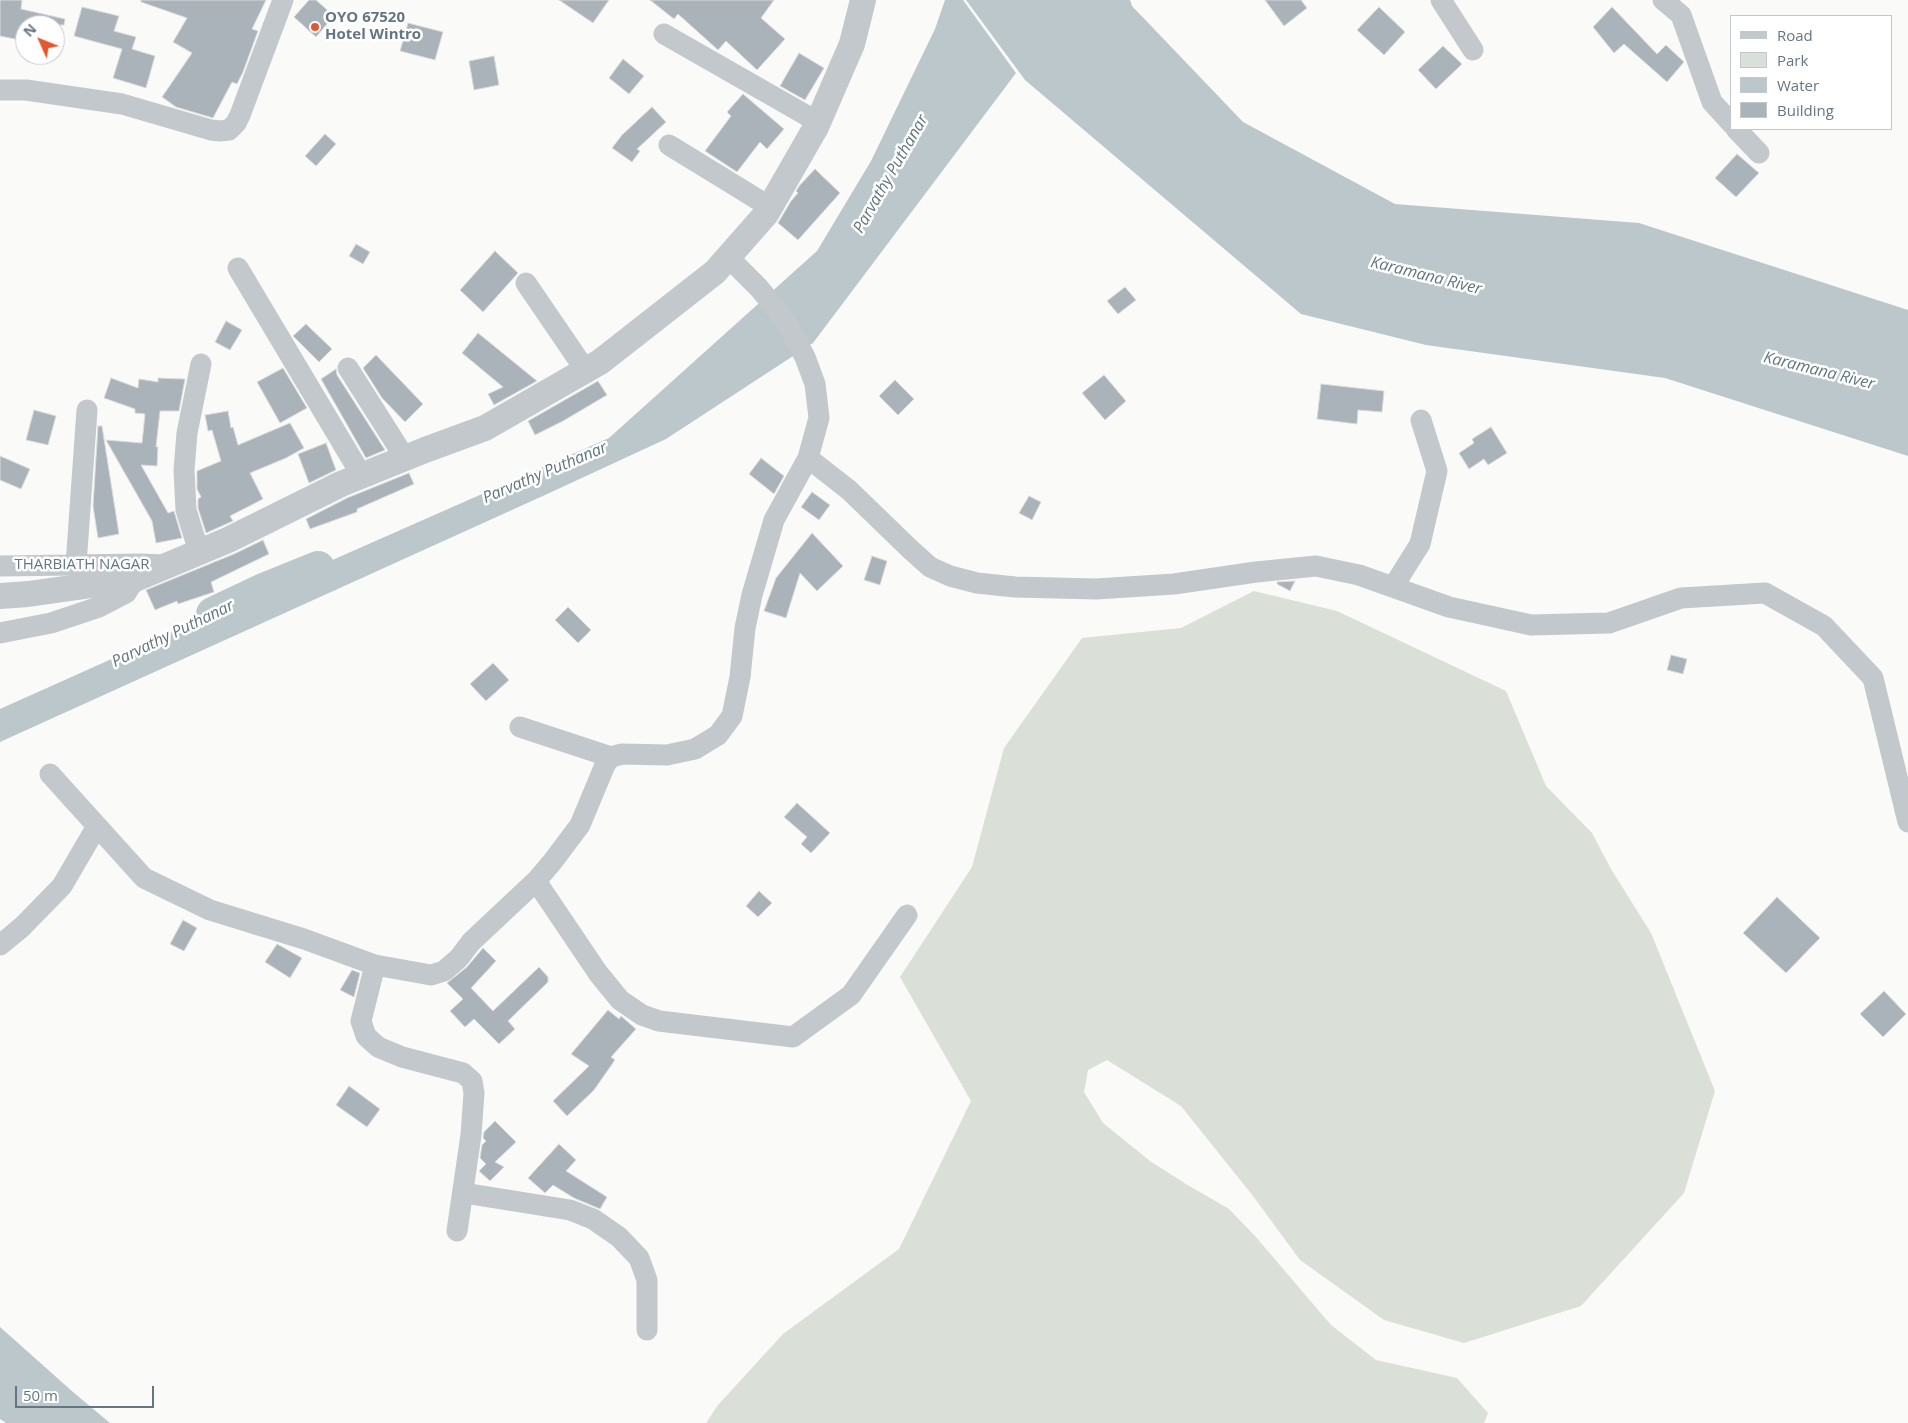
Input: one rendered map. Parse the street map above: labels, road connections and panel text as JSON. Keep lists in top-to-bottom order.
{
  "streets": {
    "street": ["THARBIATH NAGAR"]
  },
  "water": ["Parvathy Puthanar", "Karamana River"],
  "places": ["OYO 67520 Hotel Wintro"],
  "legend": [
    "Road",
    "Park",
    "Water",
    "Building"
  ],
  "scale_bar": "50 m",
  "north": "top left"
}
